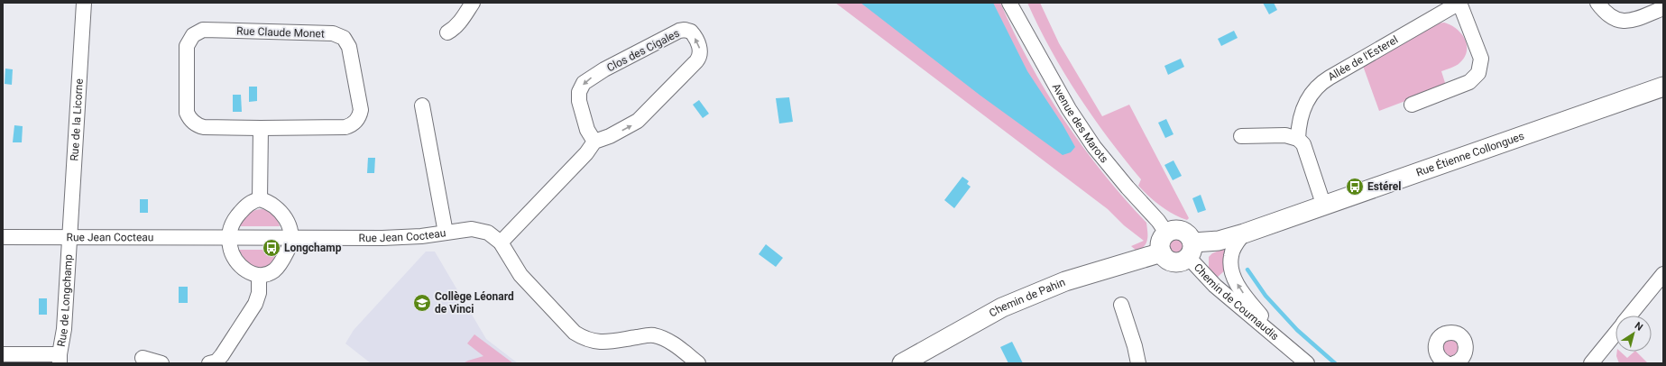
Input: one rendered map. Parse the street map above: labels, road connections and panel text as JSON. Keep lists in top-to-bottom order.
{
  "streets": {
    "main road": ["Rue Étienne Collongues", "Chemin de Pahin"],
    "street": [
      "Rue Claude Monet",
      "Clos des Cigales",
      "Allée de l'Esterel",
      "Rue de la Licorne",
      "Avenue des Marots",
      "Rue Jean Cocteau",
      "Rue de Longchamp",
      "Chemin de Cournaudis"
    ]
  },
  "crossings": [
    ["Clos des Cigales", "Rue Jean Cocteau"],
    ["Rue de la Licorne", "Rue Jean Cocteau"],
    ["Rue de la Licorne", "Rue de Longchamp"],
    ["Avenue des Marots", "Rue Étienne Collongues"],
    ["Avenue des Marots", "Chemin de Pahin"],
    ["Avenue des Marots", "Chemin de Cournaudis"],
    ["Rue Étienne Collongues", "Chemin de Pahin"],
    ["Rue Étienne Collongues", "Chemin de Cournaudis"],
    ["Rue Jean Cocteau", "Rue de Longchamp"],
    ["Chemin de Pahin", "Chemin de Cournaudis"]
  ],
  "places": {
    "bus stop": ["Estérel", "Longchamp"],
    "school or university": ["Collège Léonard de Vinci"]
  },
  "north": "top right"
}
